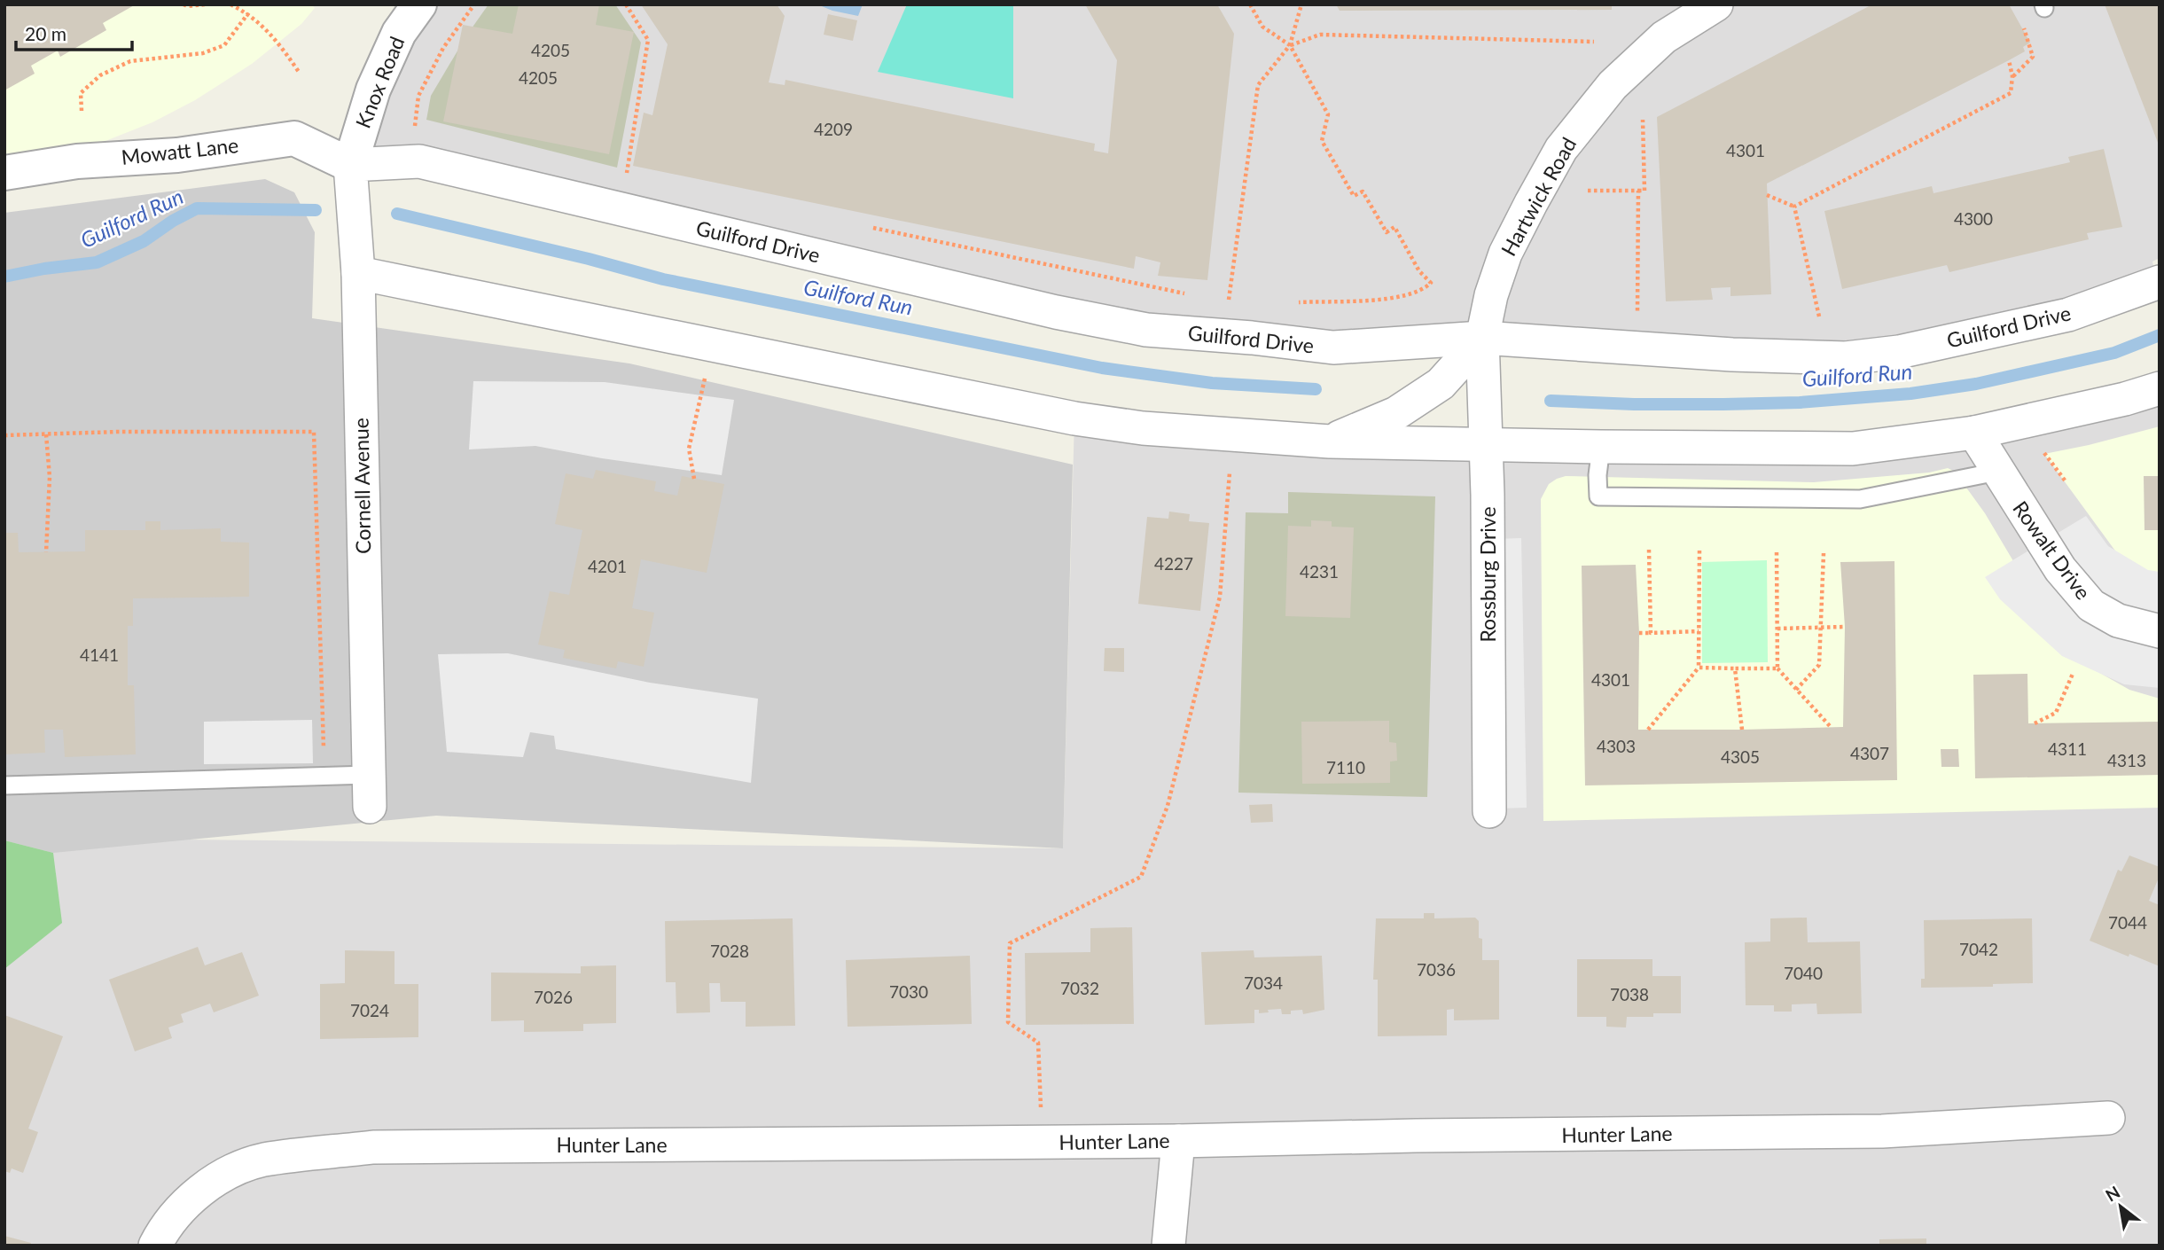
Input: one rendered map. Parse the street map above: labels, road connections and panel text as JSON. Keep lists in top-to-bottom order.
{
  "streets": {
    "street": [
      "Knox Road",
      "Mowatt Lane",
      "Hartwick Road",
      "Guilford Drive",
      "Cornell Avenue",
      "Rowalt Drive",
      "Rossburg Drive",
      "Hunter Lane"
    ]
  },
  "crossings": [
    ["Knox Road", "Mowatt Lane"],
    ["Knox Road", "Guilford Drive"],
    ["Knox Road", "Cornell Avenue"],
    ["Mowatt Lane", "Guilford Drive"],
    ["Mowatt Lane", "Cornell Avenue"],
    ["Hartwick Road", "Guilford Drive"],
    ["Hartwick Road", "Rossburg Drive"],
    ["Guilford Drive", "Cornell Avenue"],
    ["Guilford Drive", "Rossburg Drive"]
  ],
  "water": ["Guilford Run"],
  "house_numbers": [
    "4205",
    "4205",
    "4209",
    "4301",
    "4300",
    "4227",
    "4201",
    "4231",
    "4141",
    "4301",
    "4303",
    "4311",
    "4307",
    "4305",
    "4313",
    "7110",
    "7044",
    "7042",
    "7028",
    "7036",
    "7040",
    "7034",
    "7032",
    "7030",
    "7038",
    "7026",
    "7024"
  ],
  "scale_bar": "20 m",
  "north": "top left"
}
